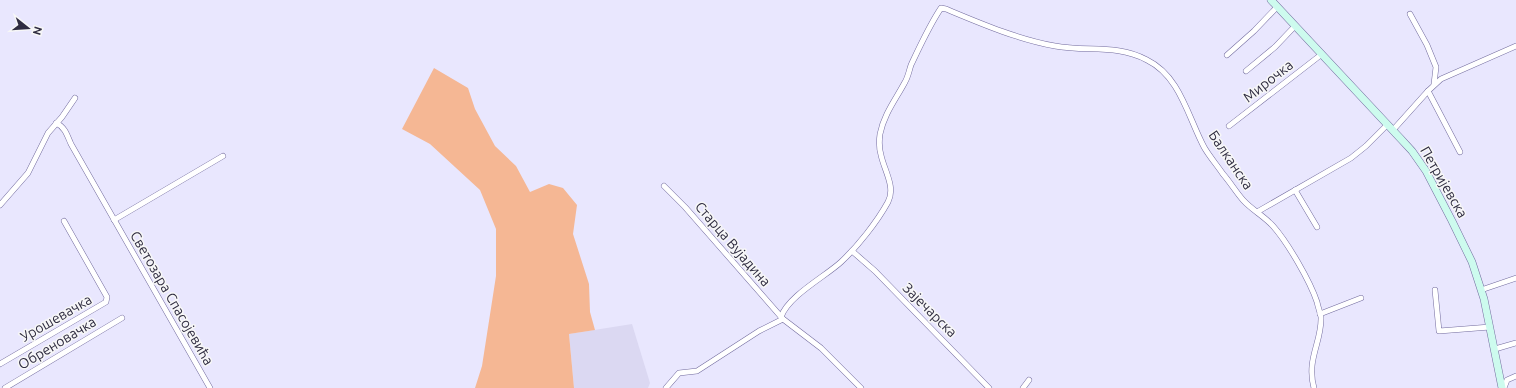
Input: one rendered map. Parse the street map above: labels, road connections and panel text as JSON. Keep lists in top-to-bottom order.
{
  "streets": {
    "main road": ["Петријевска"],
    "street": [
      "Мирочка",
      "Балканска",
      "Старца Вујадина",
      "Светозара Спасојевића",
      "Зајечарска",
      "Урошевачка",
      "Обреновачка"
    ]
  },
  "crossings": [
    ["Мирочка", "Петријевска"],
    ["Балканска", "Зајечарска"]
  ],
  "north": "right"
}
